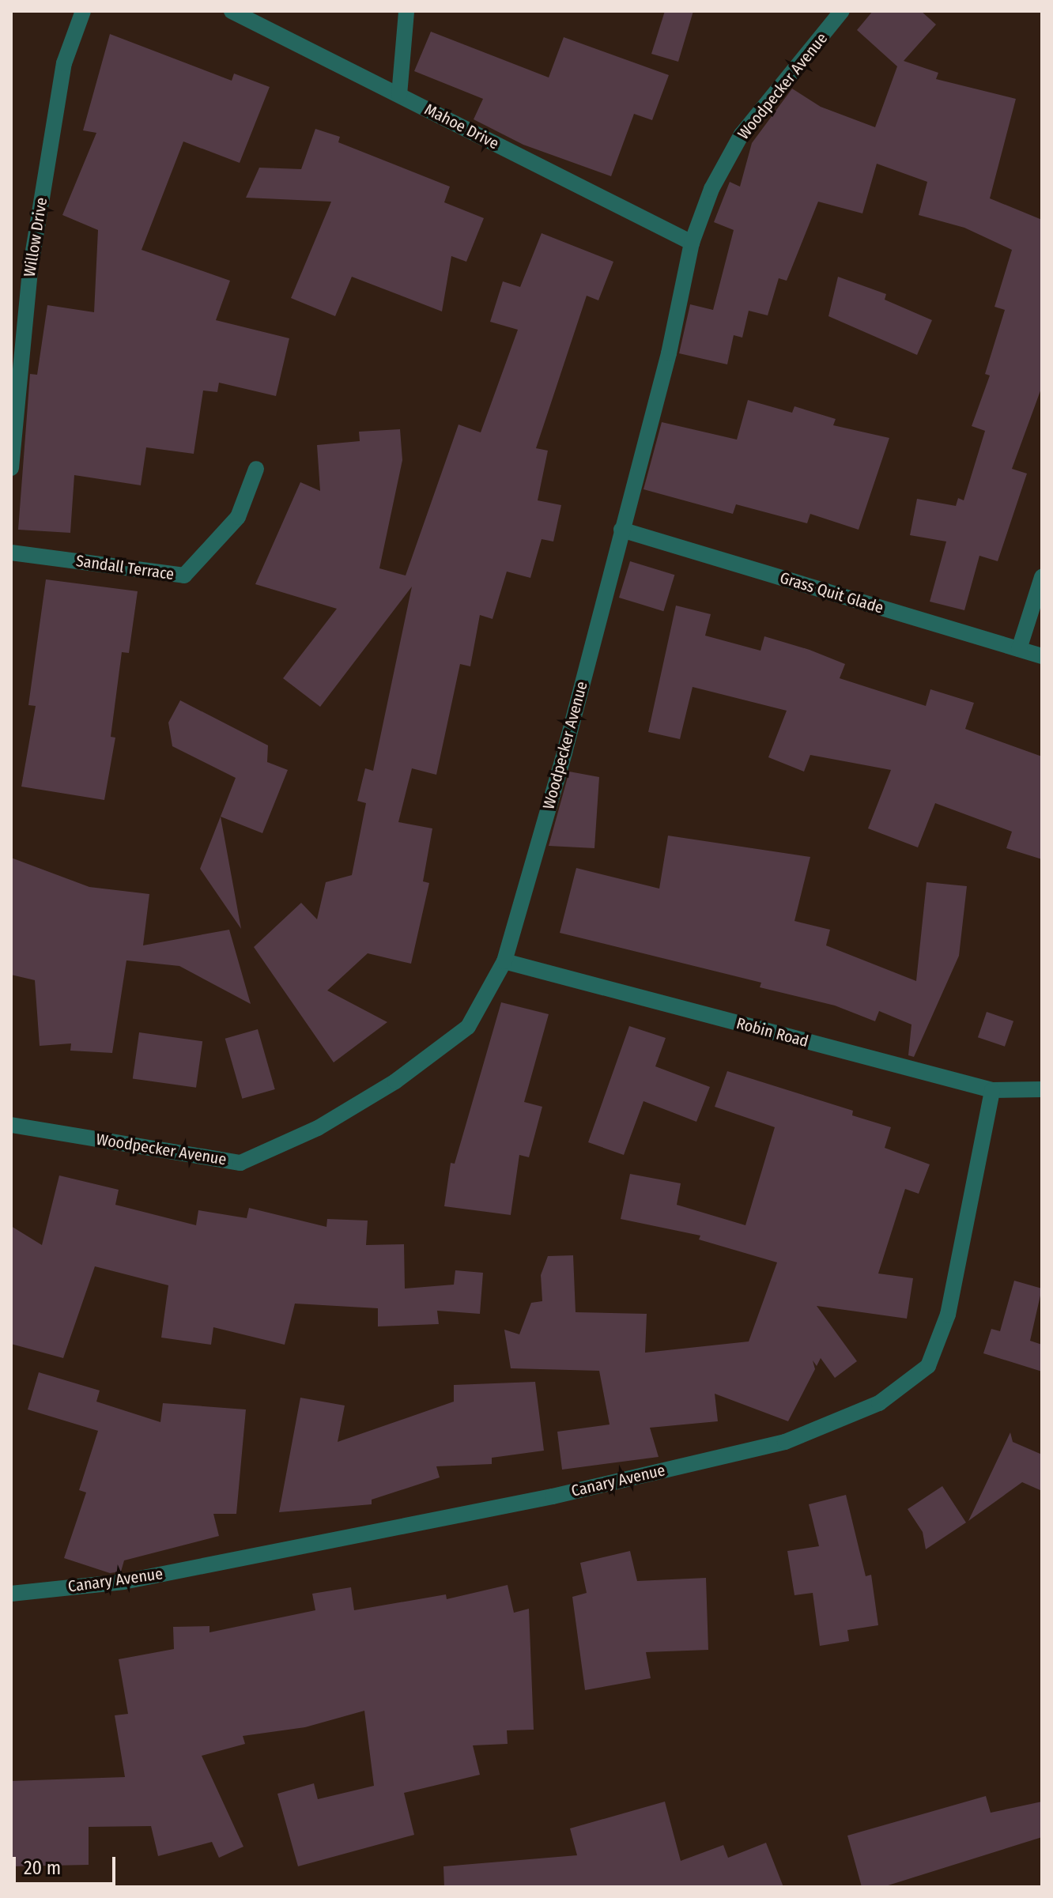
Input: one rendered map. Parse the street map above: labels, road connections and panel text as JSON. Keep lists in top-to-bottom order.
{
  "streets": {
    "street": [
      "Woodpecker Avenue",
      "Mahoe Drive",
      "Willow Drive",
      "Sandall Terrace",
      "Grass Quit Glade",
      "Robin Road",
      "Canary Avenue"
    ]
  },
  "crossings": [
    ["Woodpecker Avenue", "Mahoe Drive"],
    ["Woodpecker Avenue", "Grass Quit Glade"],
    ["Woodpecker Avenue", "Robin Road"],
    ["Robin Road", "Canary Avenue"]
  ],
  "scale_bar": "20 m"
}
